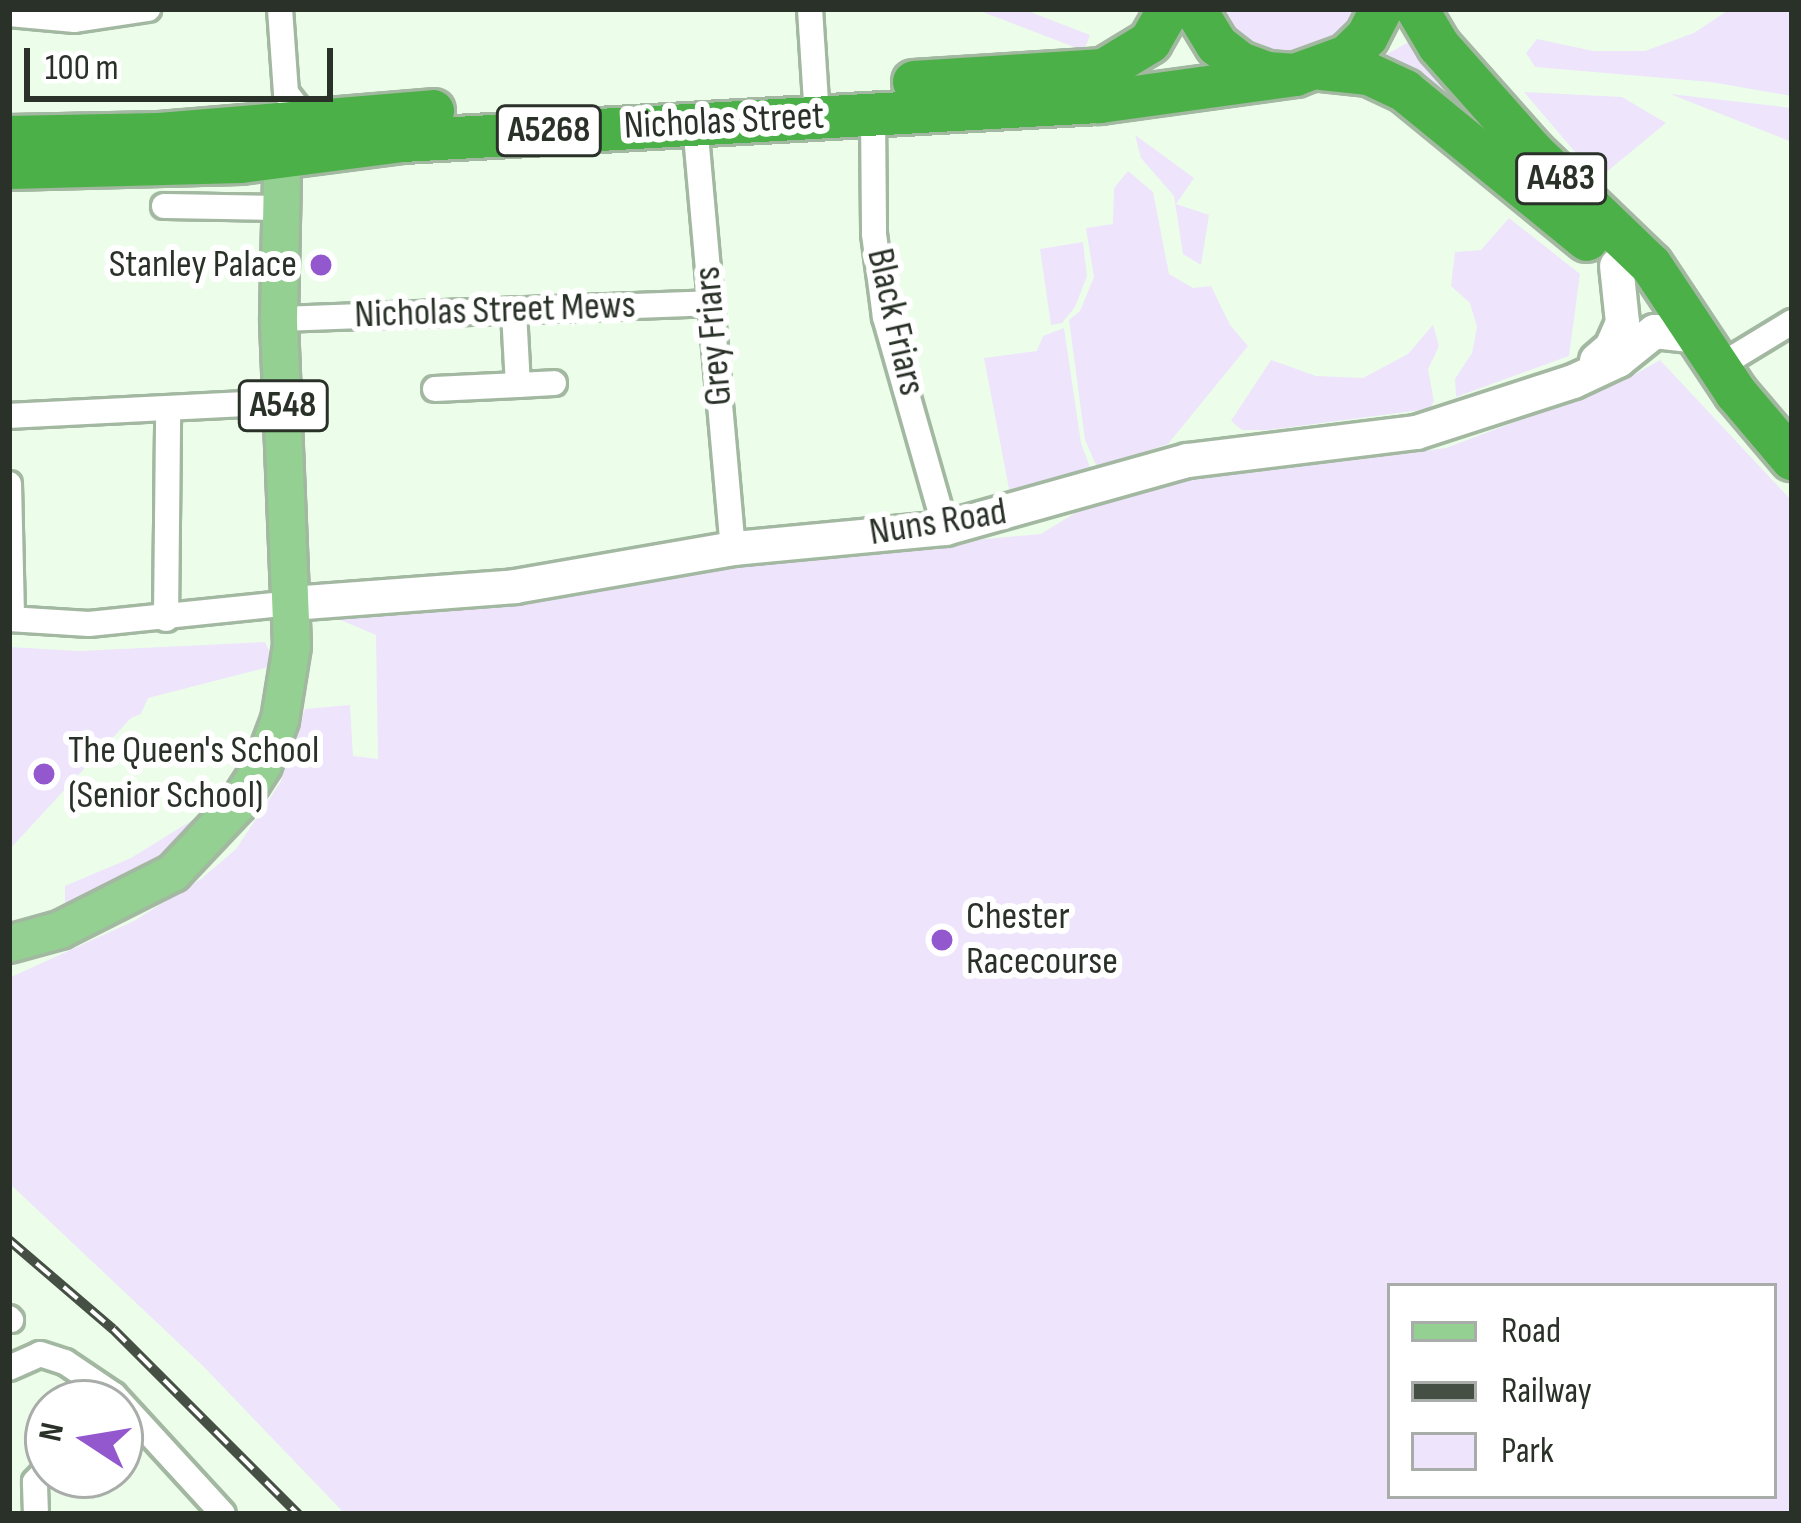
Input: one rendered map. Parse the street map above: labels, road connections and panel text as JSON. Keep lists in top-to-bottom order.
{
  "streets": {
    "highway": ["Nicholas Street", "A5268", "A483"],
    "main road": ["A548"],
    "street": [
      "Nicholas Street Mews",
      "Black Friars",
      "Grey Friars",
      "Nuns Road"
    ]
  },
  "crossings": [
    ["Nicholas Street", "A483"],
    ["Nicholas Street", "Black Friars"],
    ["Nicholas Street", "Grey Friars"],
    ["Nicholas Street", "A548"],
    ["A483", "Nuns Road"],
    ["Nicholas Street Mews", "Grey Friars"],
    ["Nicholas Street Mews", "A548"],
    ["Black Friars", "Nuns Road"],
    ["Grey Friars", "Nuns Road"],
    ["A548", "Nuns Road"]
  ],
  "places": ["Stanley Palace", "The Queen's School (Senior School)", "Chester Racecourse"],
  "legend": ["Road", "Railway", "Park"],
  "scale_bar": "100 m",
  "north": "left"
}
